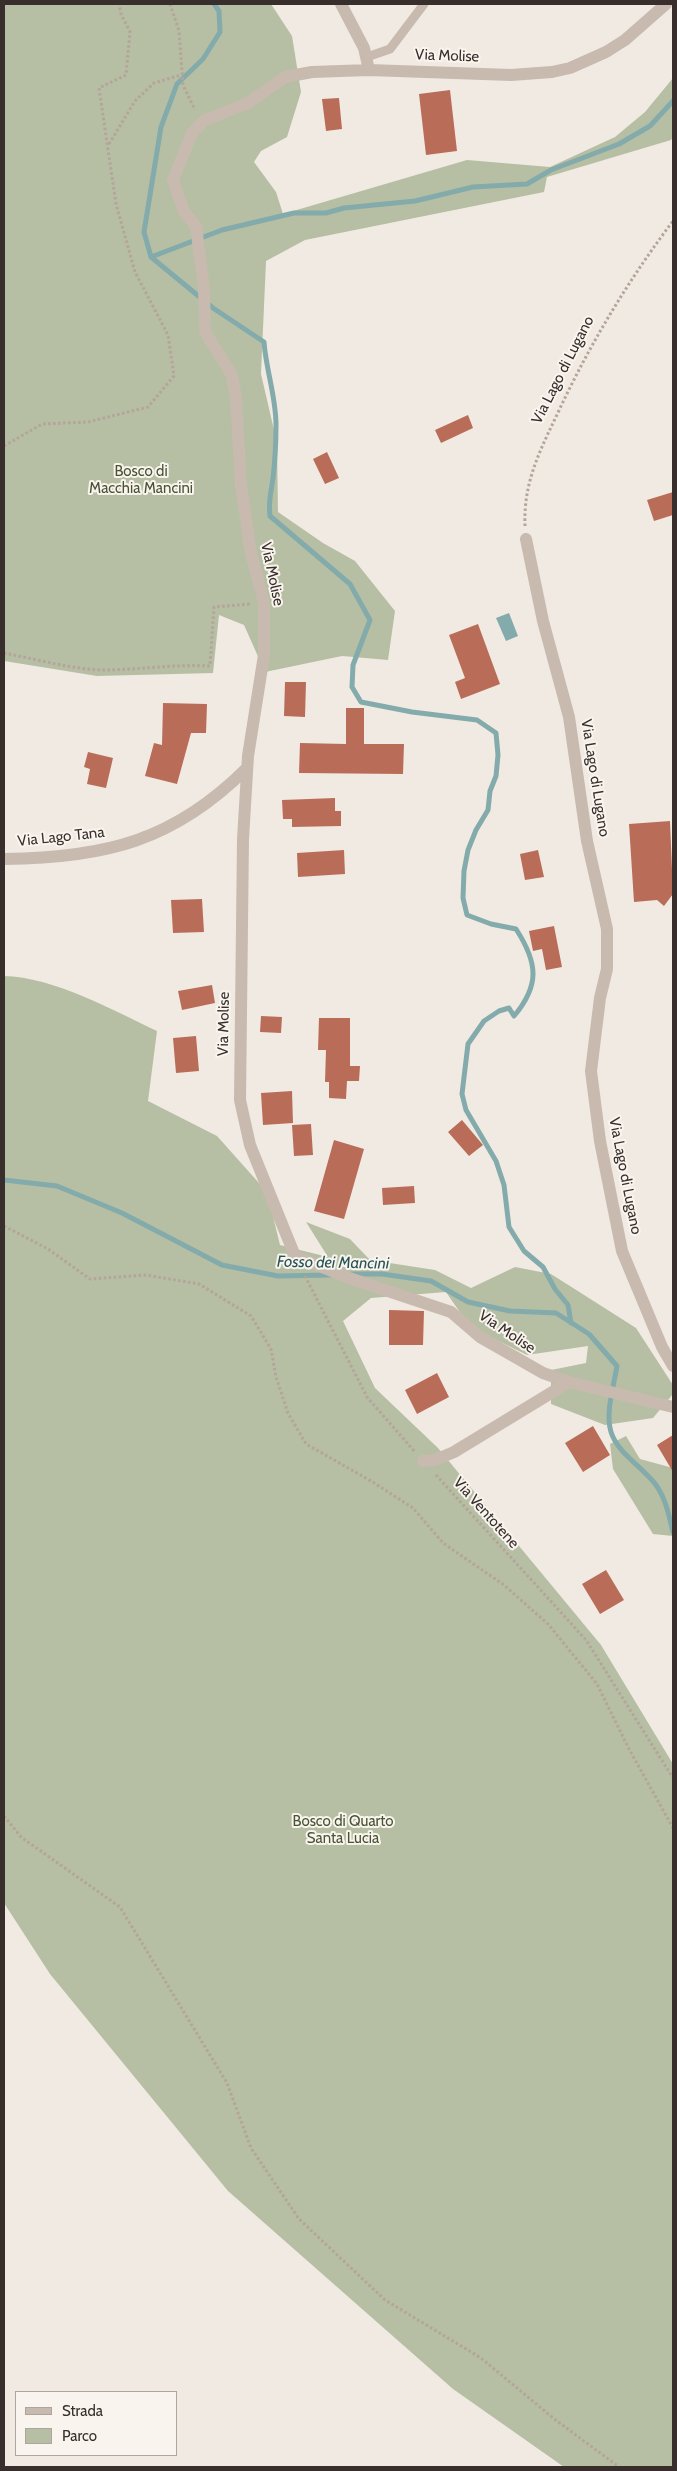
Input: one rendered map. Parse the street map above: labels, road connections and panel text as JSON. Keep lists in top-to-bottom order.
{
  "streets": {
    "street": ["Via Molise", "Via Lago di Lugano", "Via Lago Tana"],
    "path": ["Via Ventotene"]
  },
  "crossings": [
    ["Via Molise", "Via Lago Tana"],
    ["Via Molise", "Via Ventotene"]
  ],
  "water": ["Fosso dei Mancini"],
  "parks": ["Bosco di Macchia Mancini", "Bosco di Quarto Santa Lucia"],
  "legend": ["Strada", "Parco"]
}
